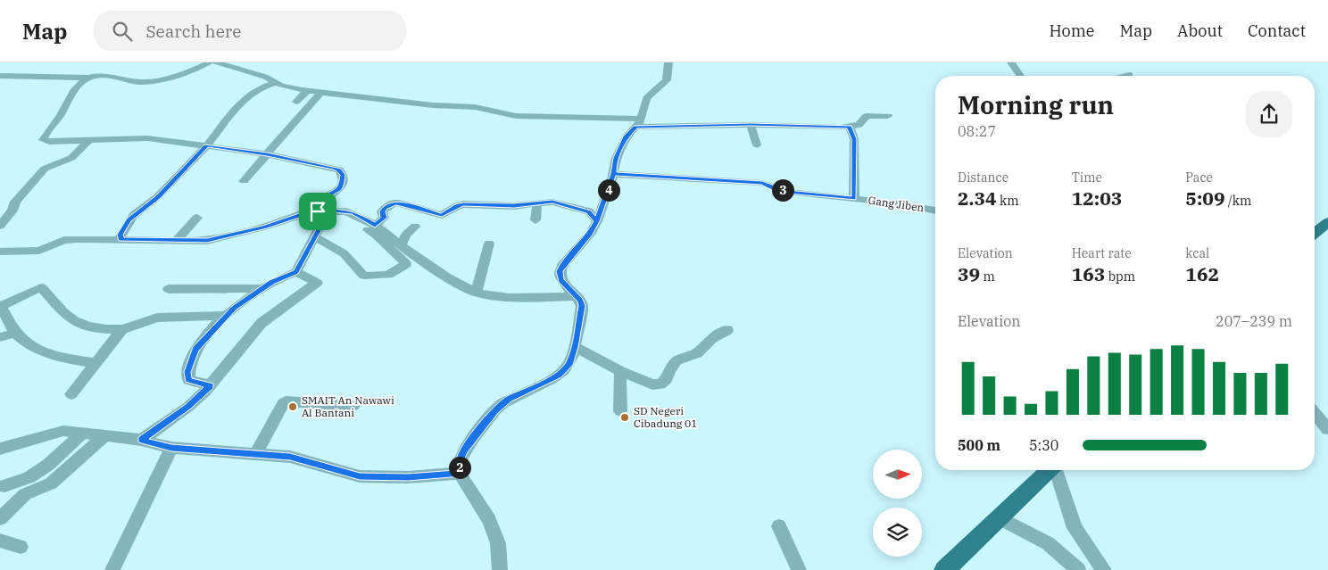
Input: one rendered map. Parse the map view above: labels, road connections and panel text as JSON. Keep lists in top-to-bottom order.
{
  "streets": {
    "street": ["Gang Jiben"]
  },
  "places": ["SMAIT An Nawawi Al Bantani", "SD Negeri Cibadung 01"],
  "north": "right",
  "page": {
    "header": "Map",
    "search": "Search here",
    "nav": [
      "Home",
      "Map",
      "About",
      "Contact"
    ],
    "heading": ["Morning run", "08:27"],
    "stats": [
      ["Distance", "2.34 km"],
      ["Time", "12:03"],
      ["Pace", "5:09 /km"],
      ["Elevation", "39 m"],
      ["Heart rate", "163 bpm"],
      ["kcal", "162"]
    ],
    "pins": ["3", "4", "2"],
    "chart": ["Elevation", "207–239 m"],
    "list": [
      {
        "name": "500 m",
        "note": "5:30"
      }
    ]
  }
}
